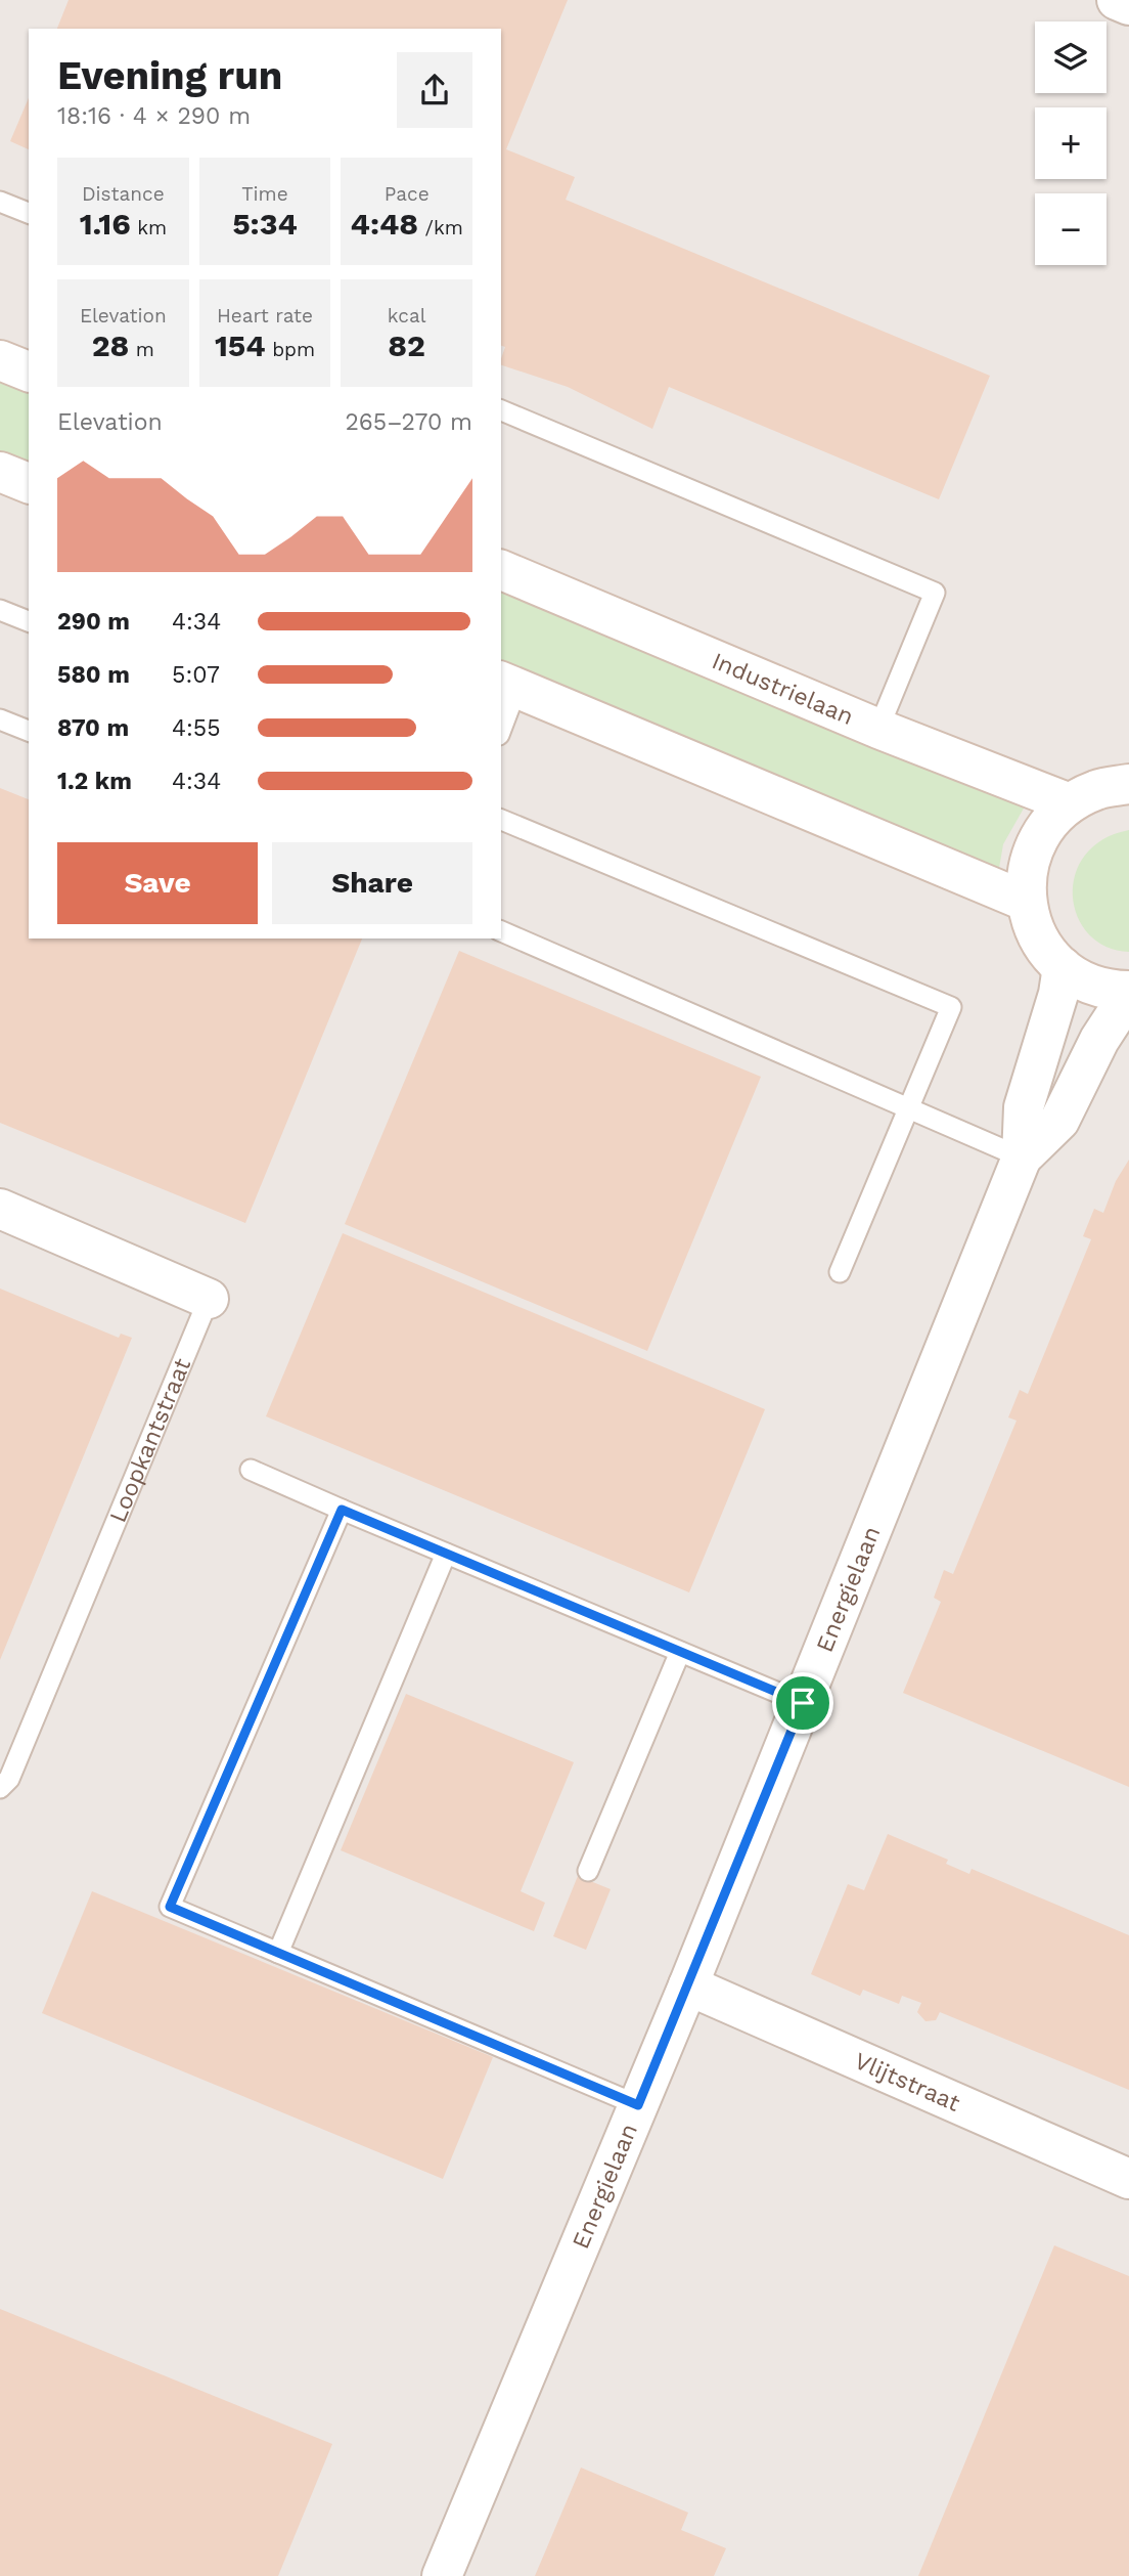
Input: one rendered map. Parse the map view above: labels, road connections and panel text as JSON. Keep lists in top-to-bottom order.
{
  "streets": {
    "street": [
      "Industrielaan",
      "Loopkantstraat",
      "Energielaan",
      "Vlijtstraat"
    ]
  },
  "crossings": [
    ["Energielaan", "Vlijtstraat"]
  ],
  "page": {
    "map_buttons": ["+", "−"],
    "heading": ["Evening run", "18:16 · 4 × 290 m"],
    "stats": [
      ["Distance", "1.16 km"],
      ["Time", "5:34"],
      ["Pace", "4:48 /km"],
      ["Elevation", "28 m"],
      ["Heart rate", "154 bpm"],
      ["kcal", "82"]
    ],
    "chart": ["Elevation", "265–270 m"],
    "list": [
      {
        "name": "290 m",
        "note": "4:34"
      },
      {
        "name": "580 m",
        "note": "5:07"
      },
      {
        "name": "870 m",
        "note": "4:55"
      },
      {
        "name": "1.2 km",
        "note": "4:34"
      }
    ],
    "buttons": ["Save", "Share"]
  }
}
